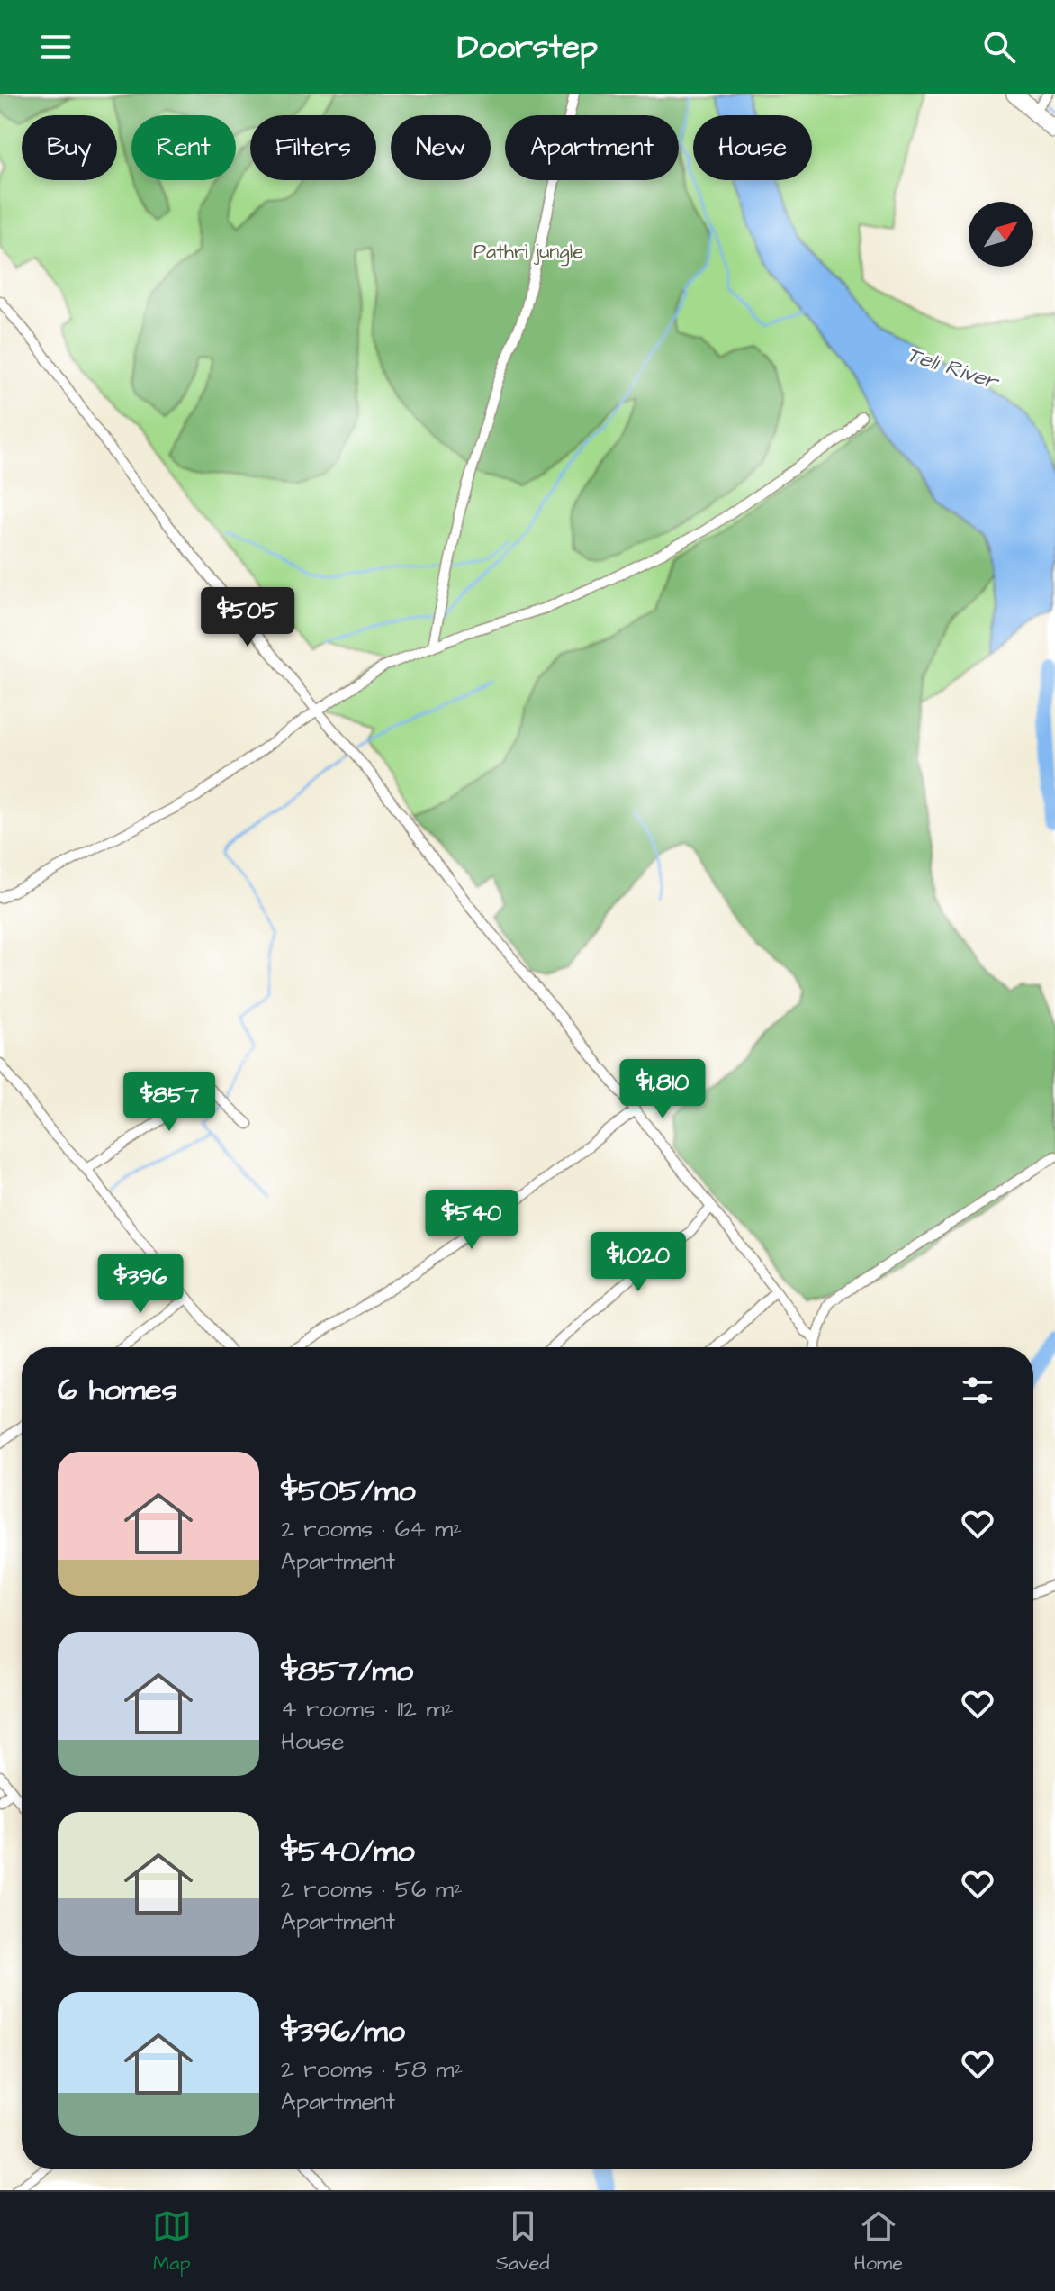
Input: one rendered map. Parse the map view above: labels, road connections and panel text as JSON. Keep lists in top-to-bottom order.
{
  "water": ["Teli River"],
  "parks": ["Pathri jungle"],
  "north": "top right",
  "page": {
    "header": "Doorstep",
    "chip": [
      "Buy",
      "Rent",
      "Filters",
      "New",
      "Apartment",
      "House"
    ],
    "price": [
      "$505",
      "$1,810",
      "$857",
      "$540",
      "$1,020",
      "$396"
    ],
    "heading": "6 homes",
    "list": [
      {
        "name": "$505/mo",
        "note": "2 rooms · 64 m² · Apartment"
      },
      {
        "name": "$857/mo",
        "note": "4 rooms · 112 m² · House"
      },
      {
        "name": "$540/mo",
        "note": "2 rooms · 56 m² · Apartment"
      },
      {
        "name": "$396/mo",
        "note": "2 rooms · 58 m² · Apartment"
      }
    ],
    "tabs": ["Map", "Saved", "Home"]
  }
}
